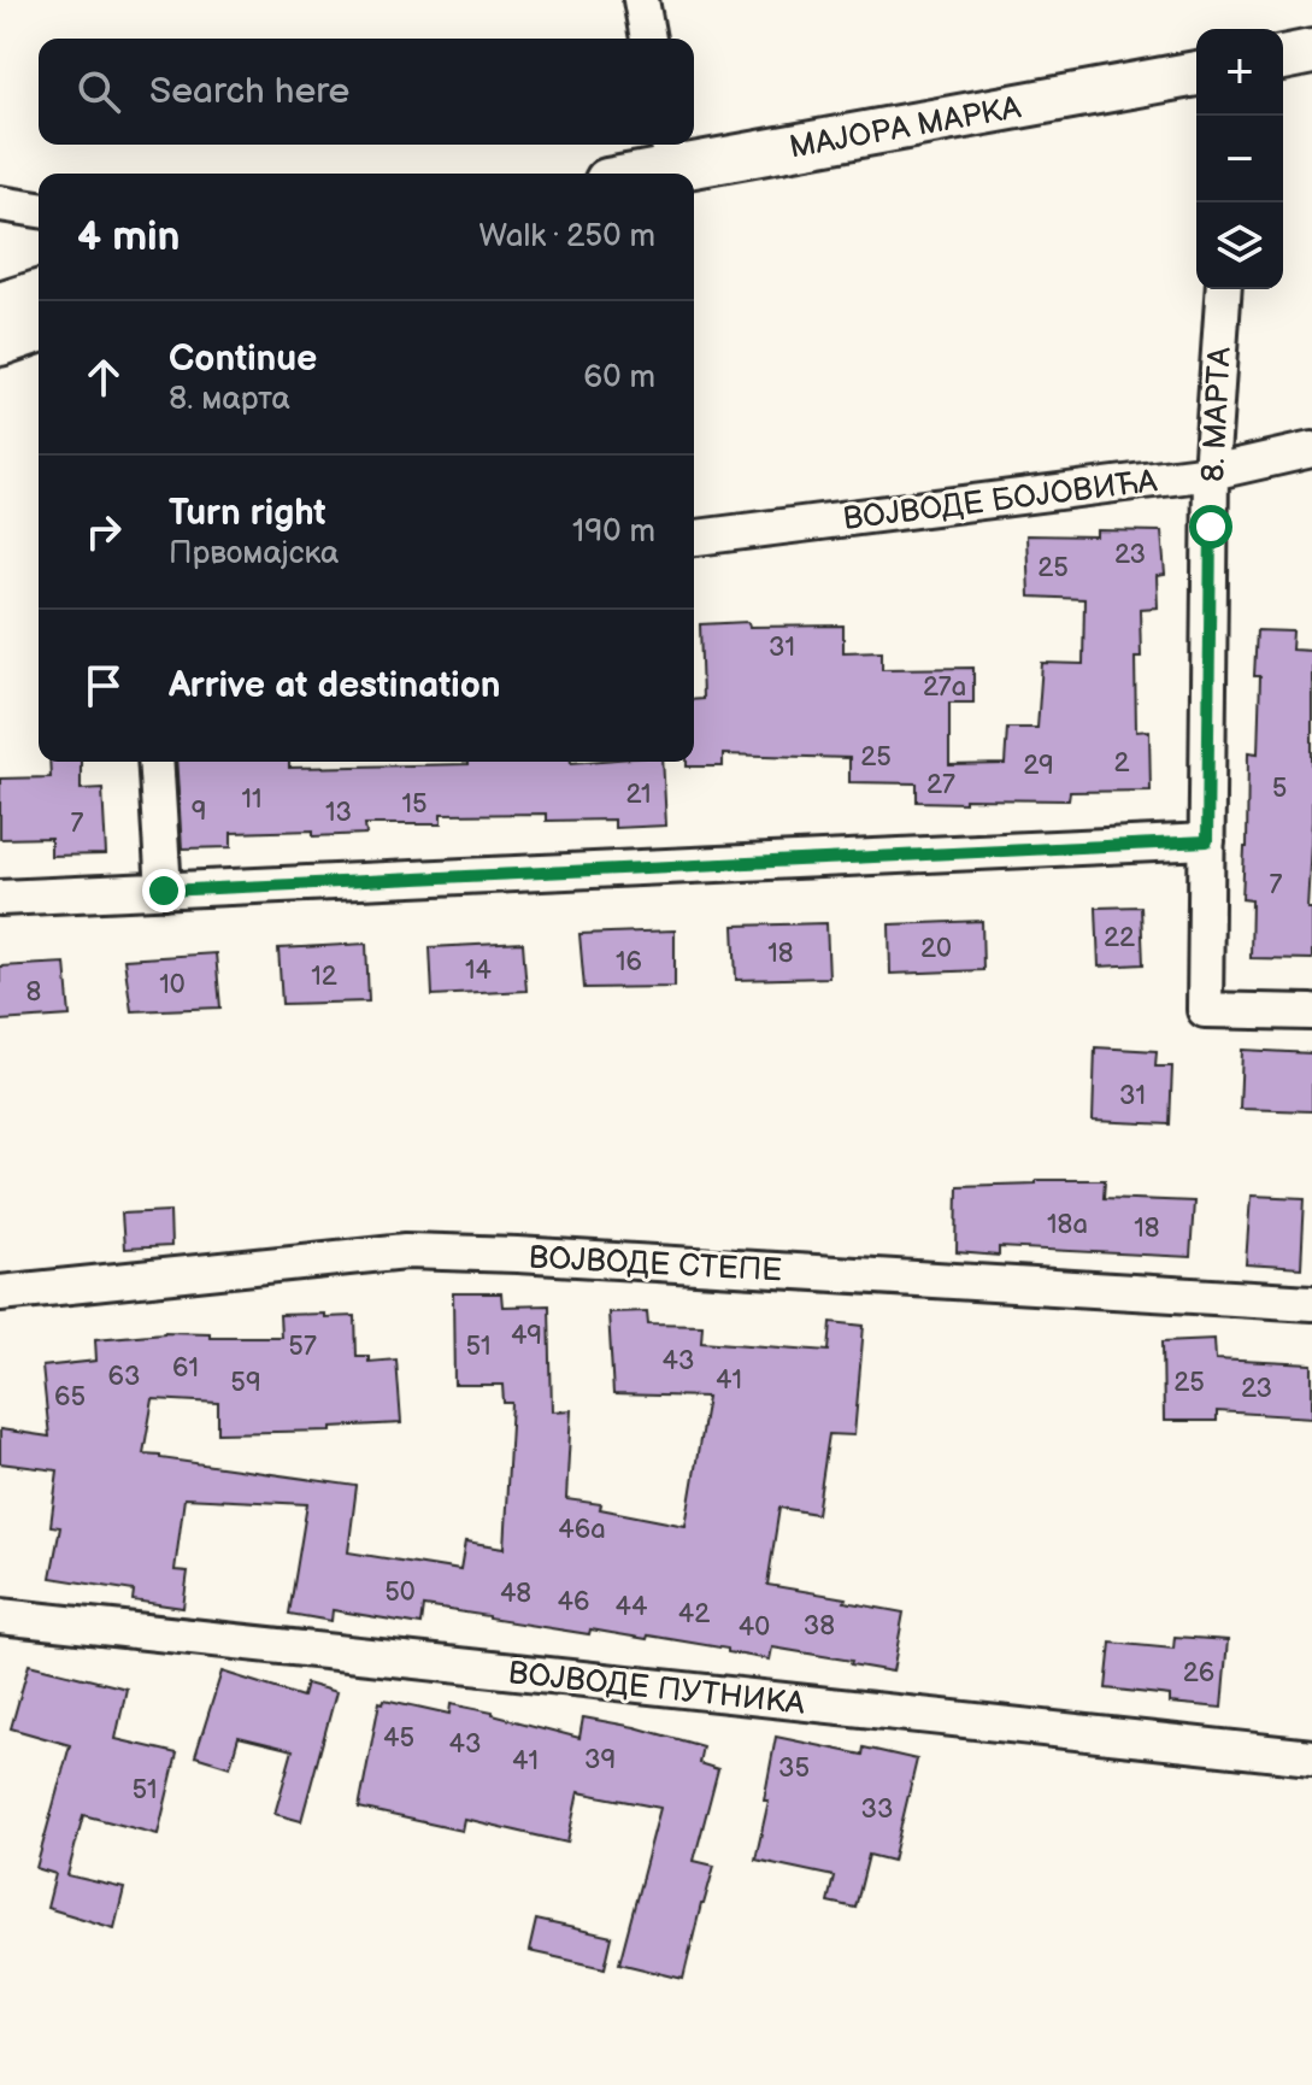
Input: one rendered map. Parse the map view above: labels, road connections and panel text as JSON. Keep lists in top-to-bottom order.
{
  "streets": {
    "street": [
      "МАЈОРА МАРКА",
      "8. МАРТА",
      "ВОЈВОДЕ БОЈОВИЋА",
      "ВОЈВОДЕ СТЕПЕ",
      "ВОЈВОДЕ ПУТНИКА"
    ]
  },
  "crossings": [
    ["8. МАРТА", "ВОЈВОДЕ БОЈОВИЋА"]
  ],
  "house_numbers": [
    "23",
    "25",
    "31",
    "27a",
    "25",
    "2",
    "29",
    "27",
    "5",
    "21",
    "11",
    "15",
    "9",
    "13",
    "7",
    "7",
    "22",
    "20",
    "18",
    "16",
    "14",
    "12",
    "10",
    "8",
    "31",
    "18a",
    "18",
    "49",
    "57",
    "51",
    "43",
    "61",
    "63",
    "41",
    "59",
    "25",
    "23",
    "65",
    "46a",
    "50",
    "48",
    "46",
    "44",
    "42",
    "38",
    "40",
    "26",
    "45",
    "43",
    "39",
    "41",
    "35",
    "51",
    "33"
  ],
  "page": {
    "map_buttons": ["+", "−"],
    "search": "Search here",
    "heading": ["4 min", "Walk · 250 m"],
    "list": [
      ["Continue", "8. марта", "60 m"],
      ["Turn right", "Првомајска", "190 m"],
      "Arrive at destination"
    ]
  }
}
